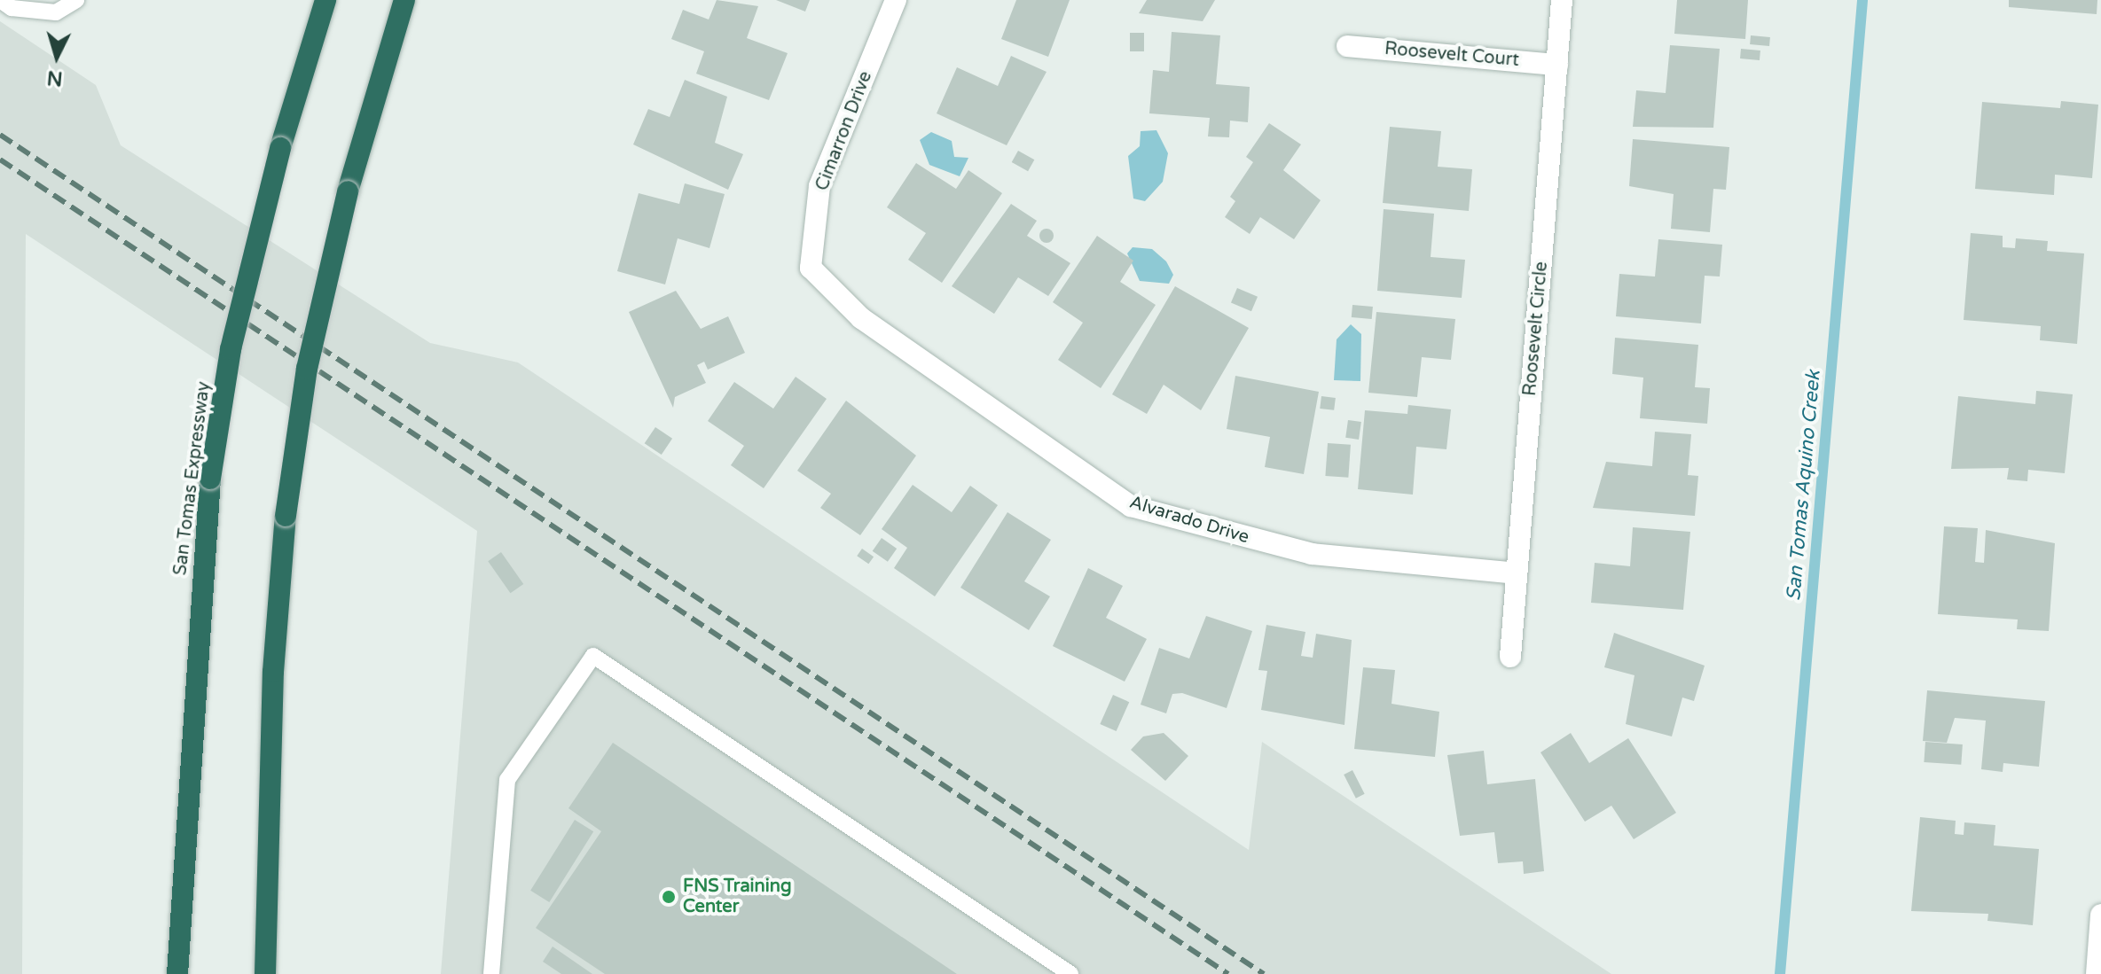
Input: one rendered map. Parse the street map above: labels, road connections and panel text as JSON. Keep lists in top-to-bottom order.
{
  "streets": {
    "highway": ["San Tomas Expressway"],
    "street": [
      "Roosevelt Court",
      "Cimarron Drive",
      "Roosevelt Circle",
      "Alvarado Drive"
    ]
  },
  "crossings": [
    ["Roosevelt Court", "Roosevelt Circle"],
    ["Cimarron Drive", "Alvarado Drive"],
    ["Roosevelt Circle", "Alvarado Drive"]
  ],
  "water": ["San Tomas Aquino Creek"],
  "places": ["FNS Training Center"],
  "north": "bottom"
}
